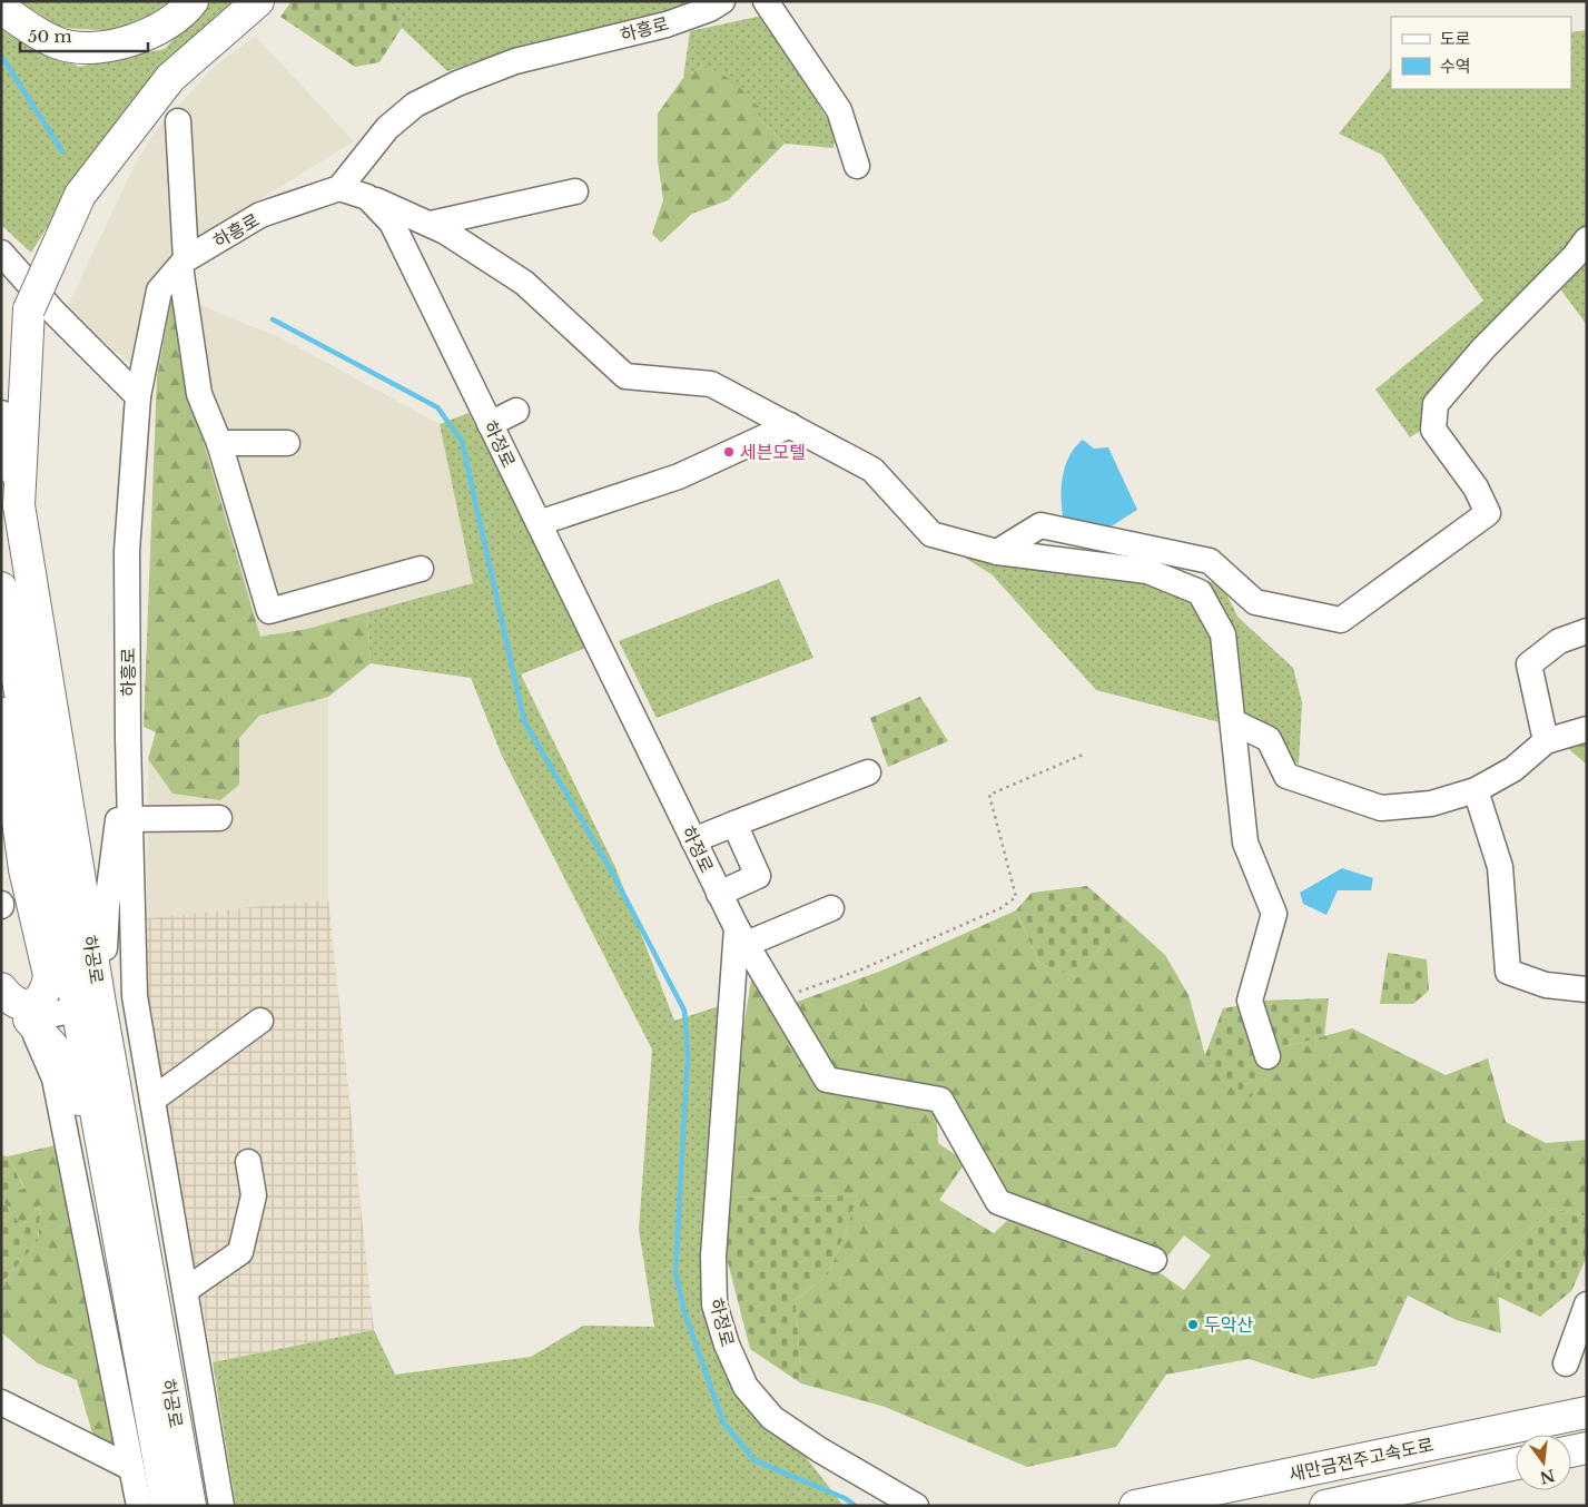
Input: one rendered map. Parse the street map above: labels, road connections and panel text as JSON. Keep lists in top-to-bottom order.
{
  "streets": {
    "main road": ["하공로", "새만금전주고속도로"],
    "street": ["하흥로", "하정로"]
  },
  "crossings": [
    ["하흥로", "하정로"]
  ],
  "places": ["세븐모텔", "두악산"],
  "legend": ["도로", "수역"],
  "scale_bar": "50 m",
  "north": "bottom"
}
